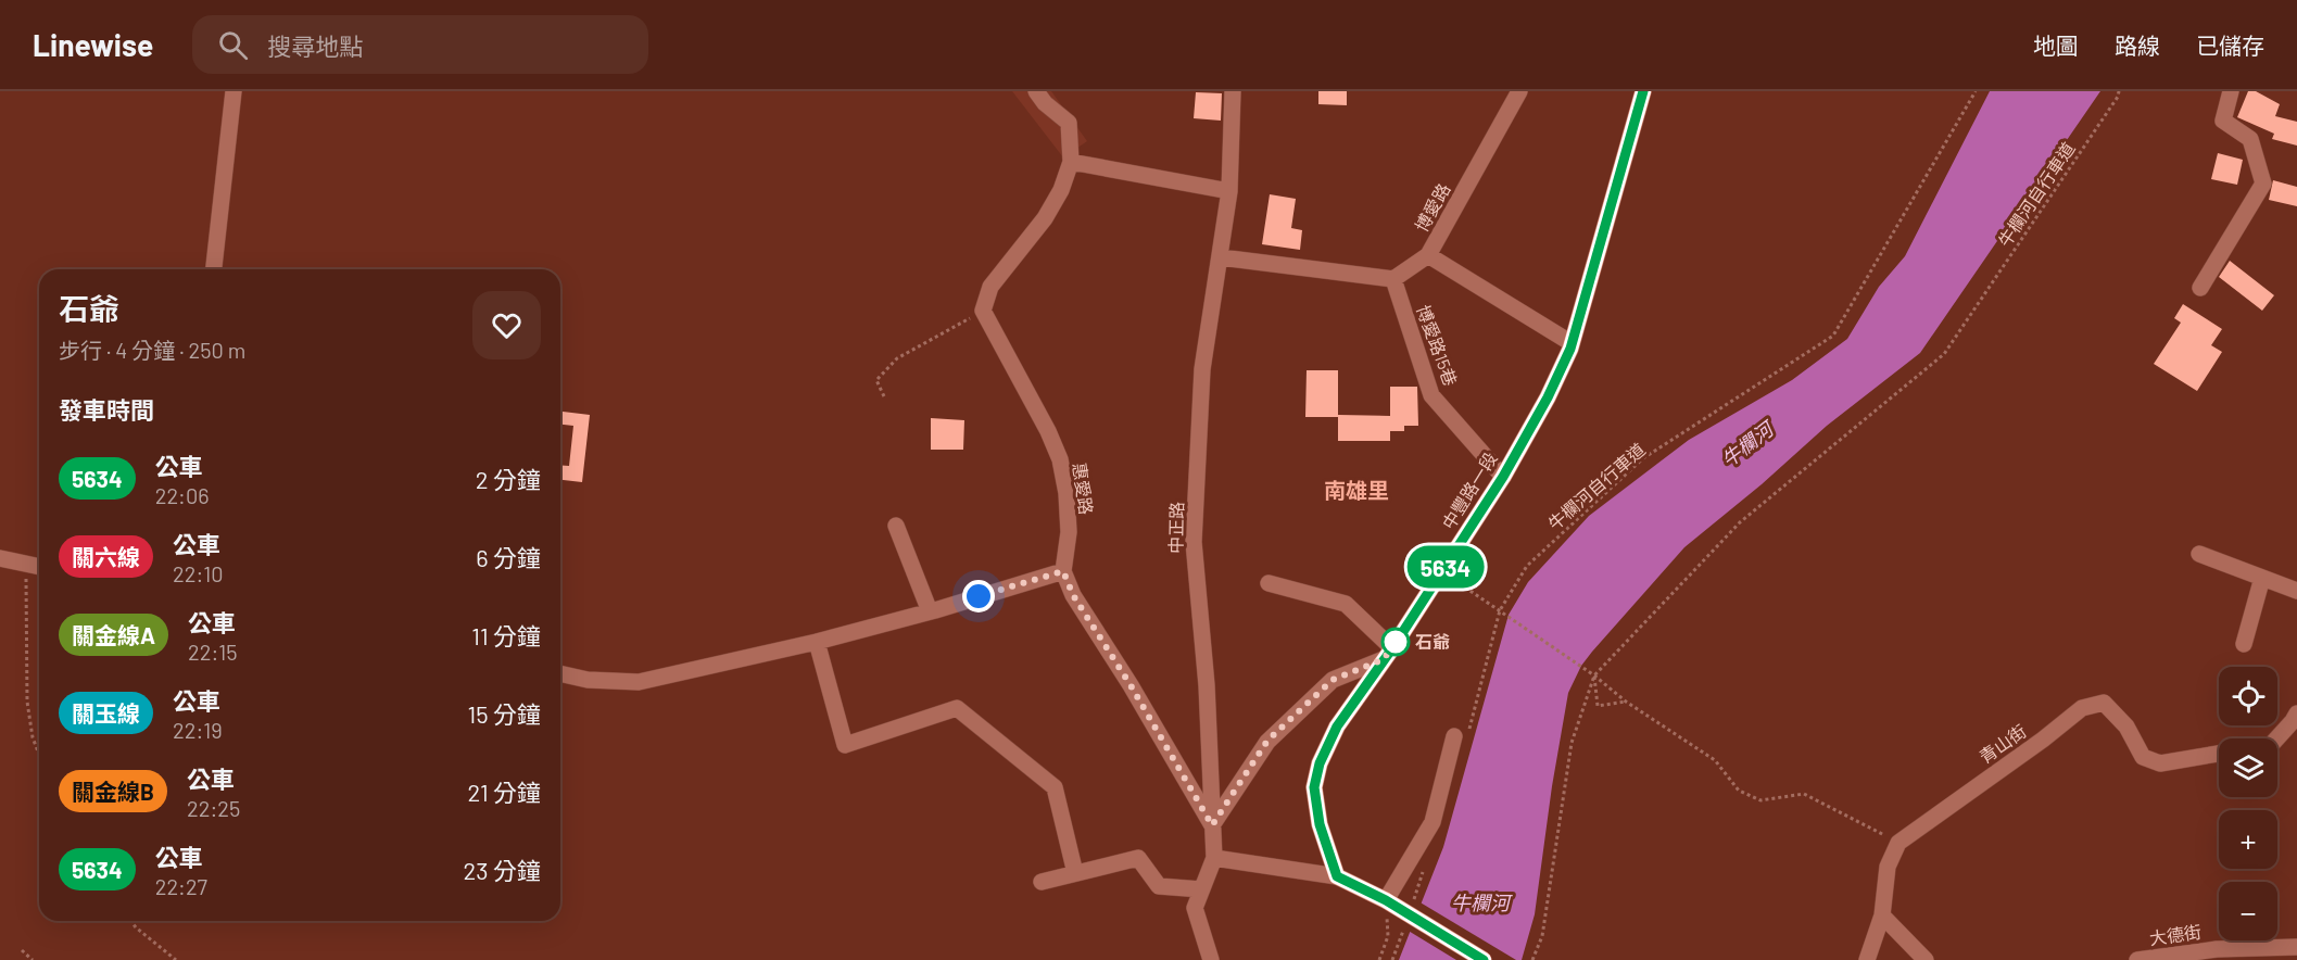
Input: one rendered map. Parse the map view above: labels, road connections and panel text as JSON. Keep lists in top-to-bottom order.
{
  "streets": {
    "main road": ["中豐路一段"],
    "street": [
      "博愛路",
      "博愛路15巷",
      "惠愛路",
      "中正路",
      "青山街",
      "大德街"
    ],
    "path": ["牛欄河自行車道"]
  },
  "crossings": [
    ["博愛路", "博愛路15巷"],
    ["博愛路15巷", "中豐路一段"]
  ],
  "districts": ["南雄里"],
  "water": ["牛欄河"],
  "places": ["石爺"],
  "lines": ["bus line 5634"],
  "page": {
    "header": "Linewise",
    "search": "搜尋地點",
    "nav": ["地圖", "路線", "已儲存"],
    "on_map": "5634",
    "heading": [
      ["石爺", "步行 · 4 分鐘 · 250 m"],
      "發車時間"
    ],
    "list": [
      {
        "mark": "5634",
        "name": "公車",
        "note": "22:06",
        "value": "2 分鐘"
      },
      {
        "mark": "關六線",
        "name": "公車",
        "note": "22:10",
        "value": "6 分鐘"
      },
      {
        "mark": "關金線A",
        "name": "公車",
        "note": "22:15",
        "value": "11 分鐘"
      },
      {
        "mark": "關玉線",
        "name": "公車",
        "note": "22:19",
        "value": "15 分鐘"
      },
      {
        "mark": "關金線B",
        "name": "公車",
        "note": "22:25",
        "value": "21 分鐘"
      },
      {
        "mark": "5634",
        "name": "公車",
        "note": "22:27",
        "value": "23 分鐘"
      }
    ],
    "map_buttons": ["+", "−"]
  }
}
